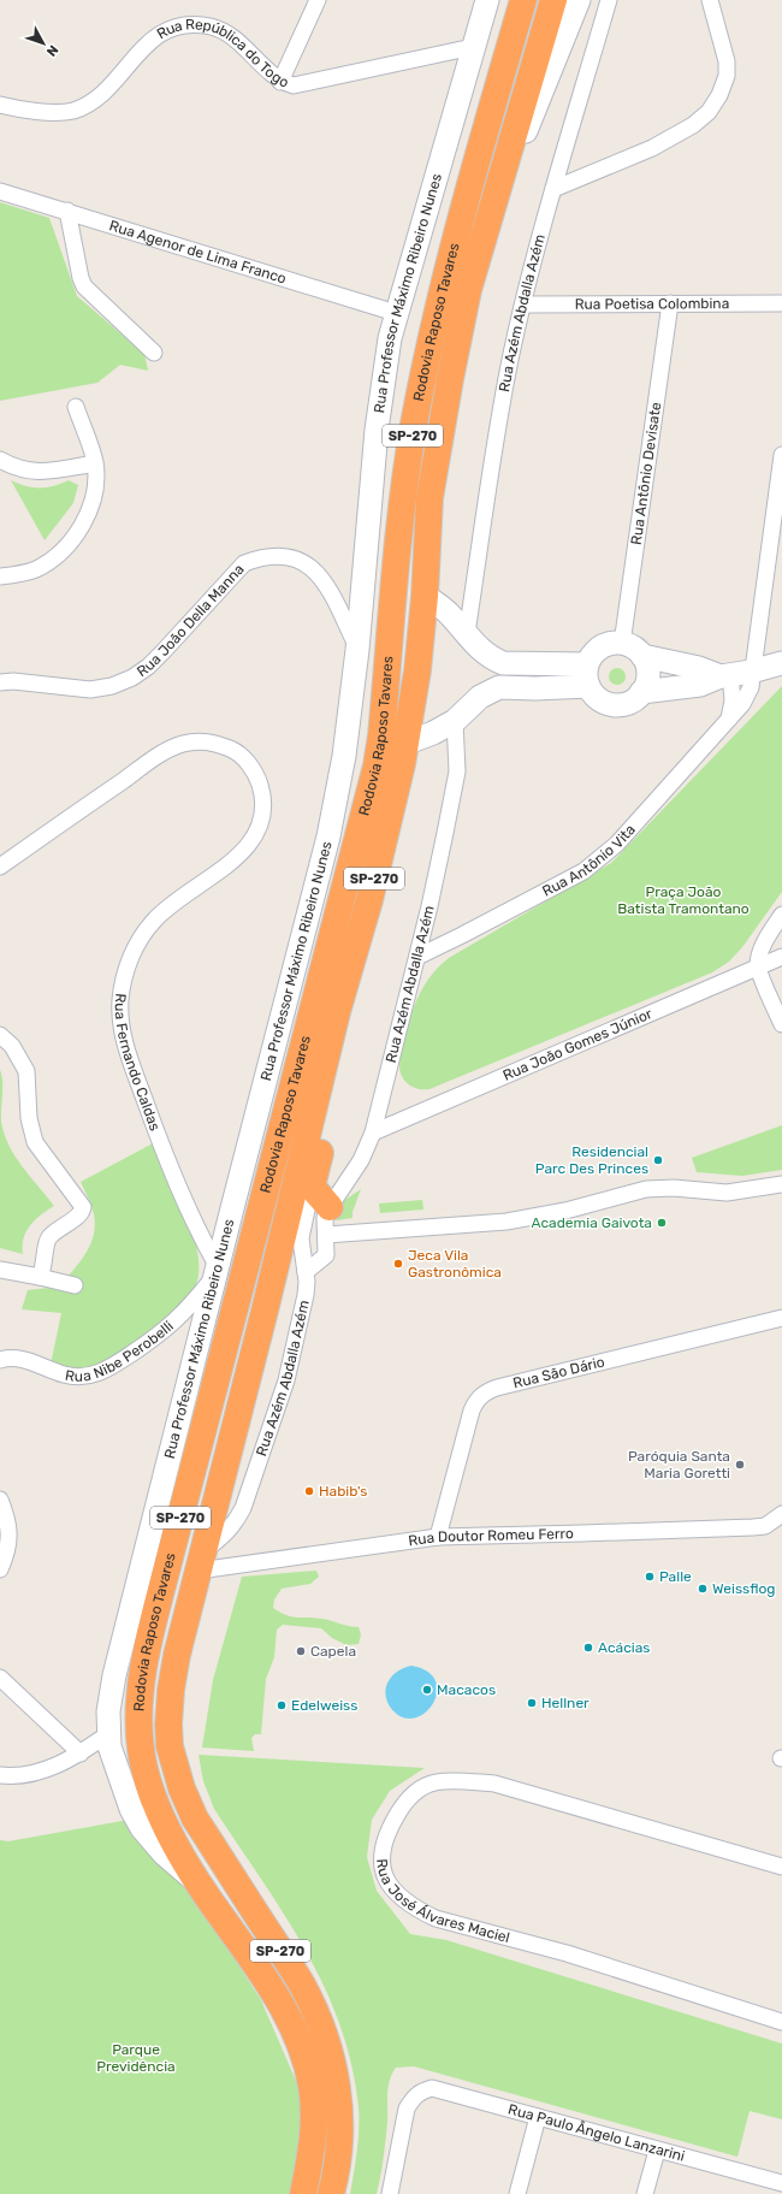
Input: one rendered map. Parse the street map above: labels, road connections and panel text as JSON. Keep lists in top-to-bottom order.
{
  "streets": {
    "highway": ["Rodovia Raposo Tavares", "SP-270"],
    "main road": ["Rua Professor Máximo Ribeiro Nunes"],
    "street": [
      "Rua República do Togo",
      "Rua Agenor de Lima Franco",
      "Rua Poetisa Colombina",
      "Rua Azém Abdalla Azém",
      "Rua Antônio Devisate",
      "Rua João Della Manna",
      "Rua Antônio Vita",
      "Rua João Gomes Júnior",
      "Rua Fernando Caldas",
      "Rua Nibe Perobelli",
      "Rua São Dário",
      "Rua Doutor Romeu Ferro",
      "Rua José Álvares Maciel",
      "Rua Paulo Ângelo Lanzarini"
    ]
  },
  "crossings": [
    ["Rua República do Togo", "Rua Professor Máximo Ribeiro Nunes"],
    ["Rua Agenor de Lima Franco", "Rua Professor Máximo Ribeiro Nunes"],
    ["Rua Professor Máximo Ribeiro Nunes", "Rodovia Raposo Tavares"],
    ["Rua Professor Máximo Ribeiro Nunes", "Rua João Della Manna"],
    ["Rua Professor Máximo Ribeiro Nunes", "Rua Fernando Caldas"],
    ["Rua Professor Máximo Ribeiro Nunes", "Rua Nibe Perobelli"],
    ["Rua Poetisa Colombina", "Rua Azém Abdalla Azém"],
    ["Rua Poetisa Colombina", "Rua Antônio Devisate"],
    ["Rua Azém Abdalla Azém", "Rodovia Raposo Tavares"],
    ["Rua Azém Abdalla Azém", "Rua Antônio Vita"],
    ["Rua Azém Abdalla Azém", "Rua João Gomes Júnior"],
    ["Rua Azém Abdalla Azém", "Rua Doutor Romeu Ferro"],
    ["Rodovia Raposo Tavares", "Rua Doutor Romeu Ferro"],
    ["Rua Fernando Caldas", "Rua Nibe Perobelli"],
    ["Rua São Dário", "Rua Doutor Romeu Ferro"]
  ],
  "parks": ["Praça João Batista Tramontano", "Parque Previdência"],
  "places": [
    "Residencial Parc Des Princes",
    "Academia Gaivota",
    "Jeca Vila Gastronômica",
    "Paróquia Santa Maria Goretti",
    "Habib's",
    "Palle",
    "Weissflog",
    "Acácias",
    "Capela",
    "Macacos",
    "Hellner",
    "Edelweiss"
  ],
  "north": "bottom right"
}
